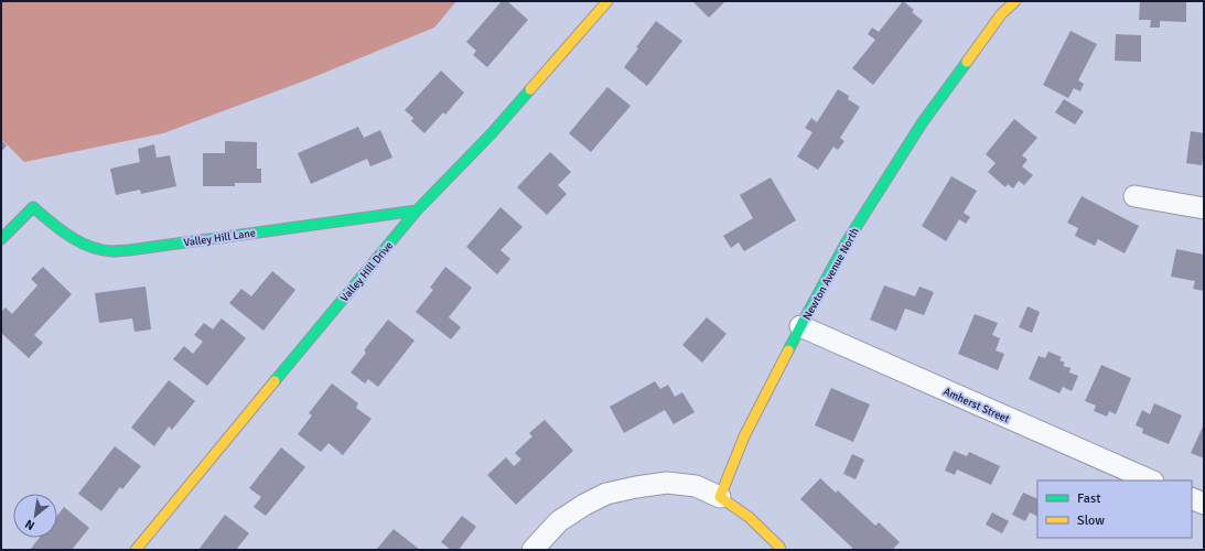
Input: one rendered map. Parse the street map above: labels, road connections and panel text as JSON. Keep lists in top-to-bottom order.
{
  "streets": {
    "street": [
      "Valley Hill Lane",
      "Valley Hill Drive",
      "Newton Avenue North",
      "Amherst Street"
    ]
  },
  "crossings": [
    ["Valley Hill Lane", "Valley Hill Drive"],
    ["Newton Avenue North", "Amherst Street"]
  ],
  "legend": ["Fast", "Slow"],
  "north": "bottom left"
}
